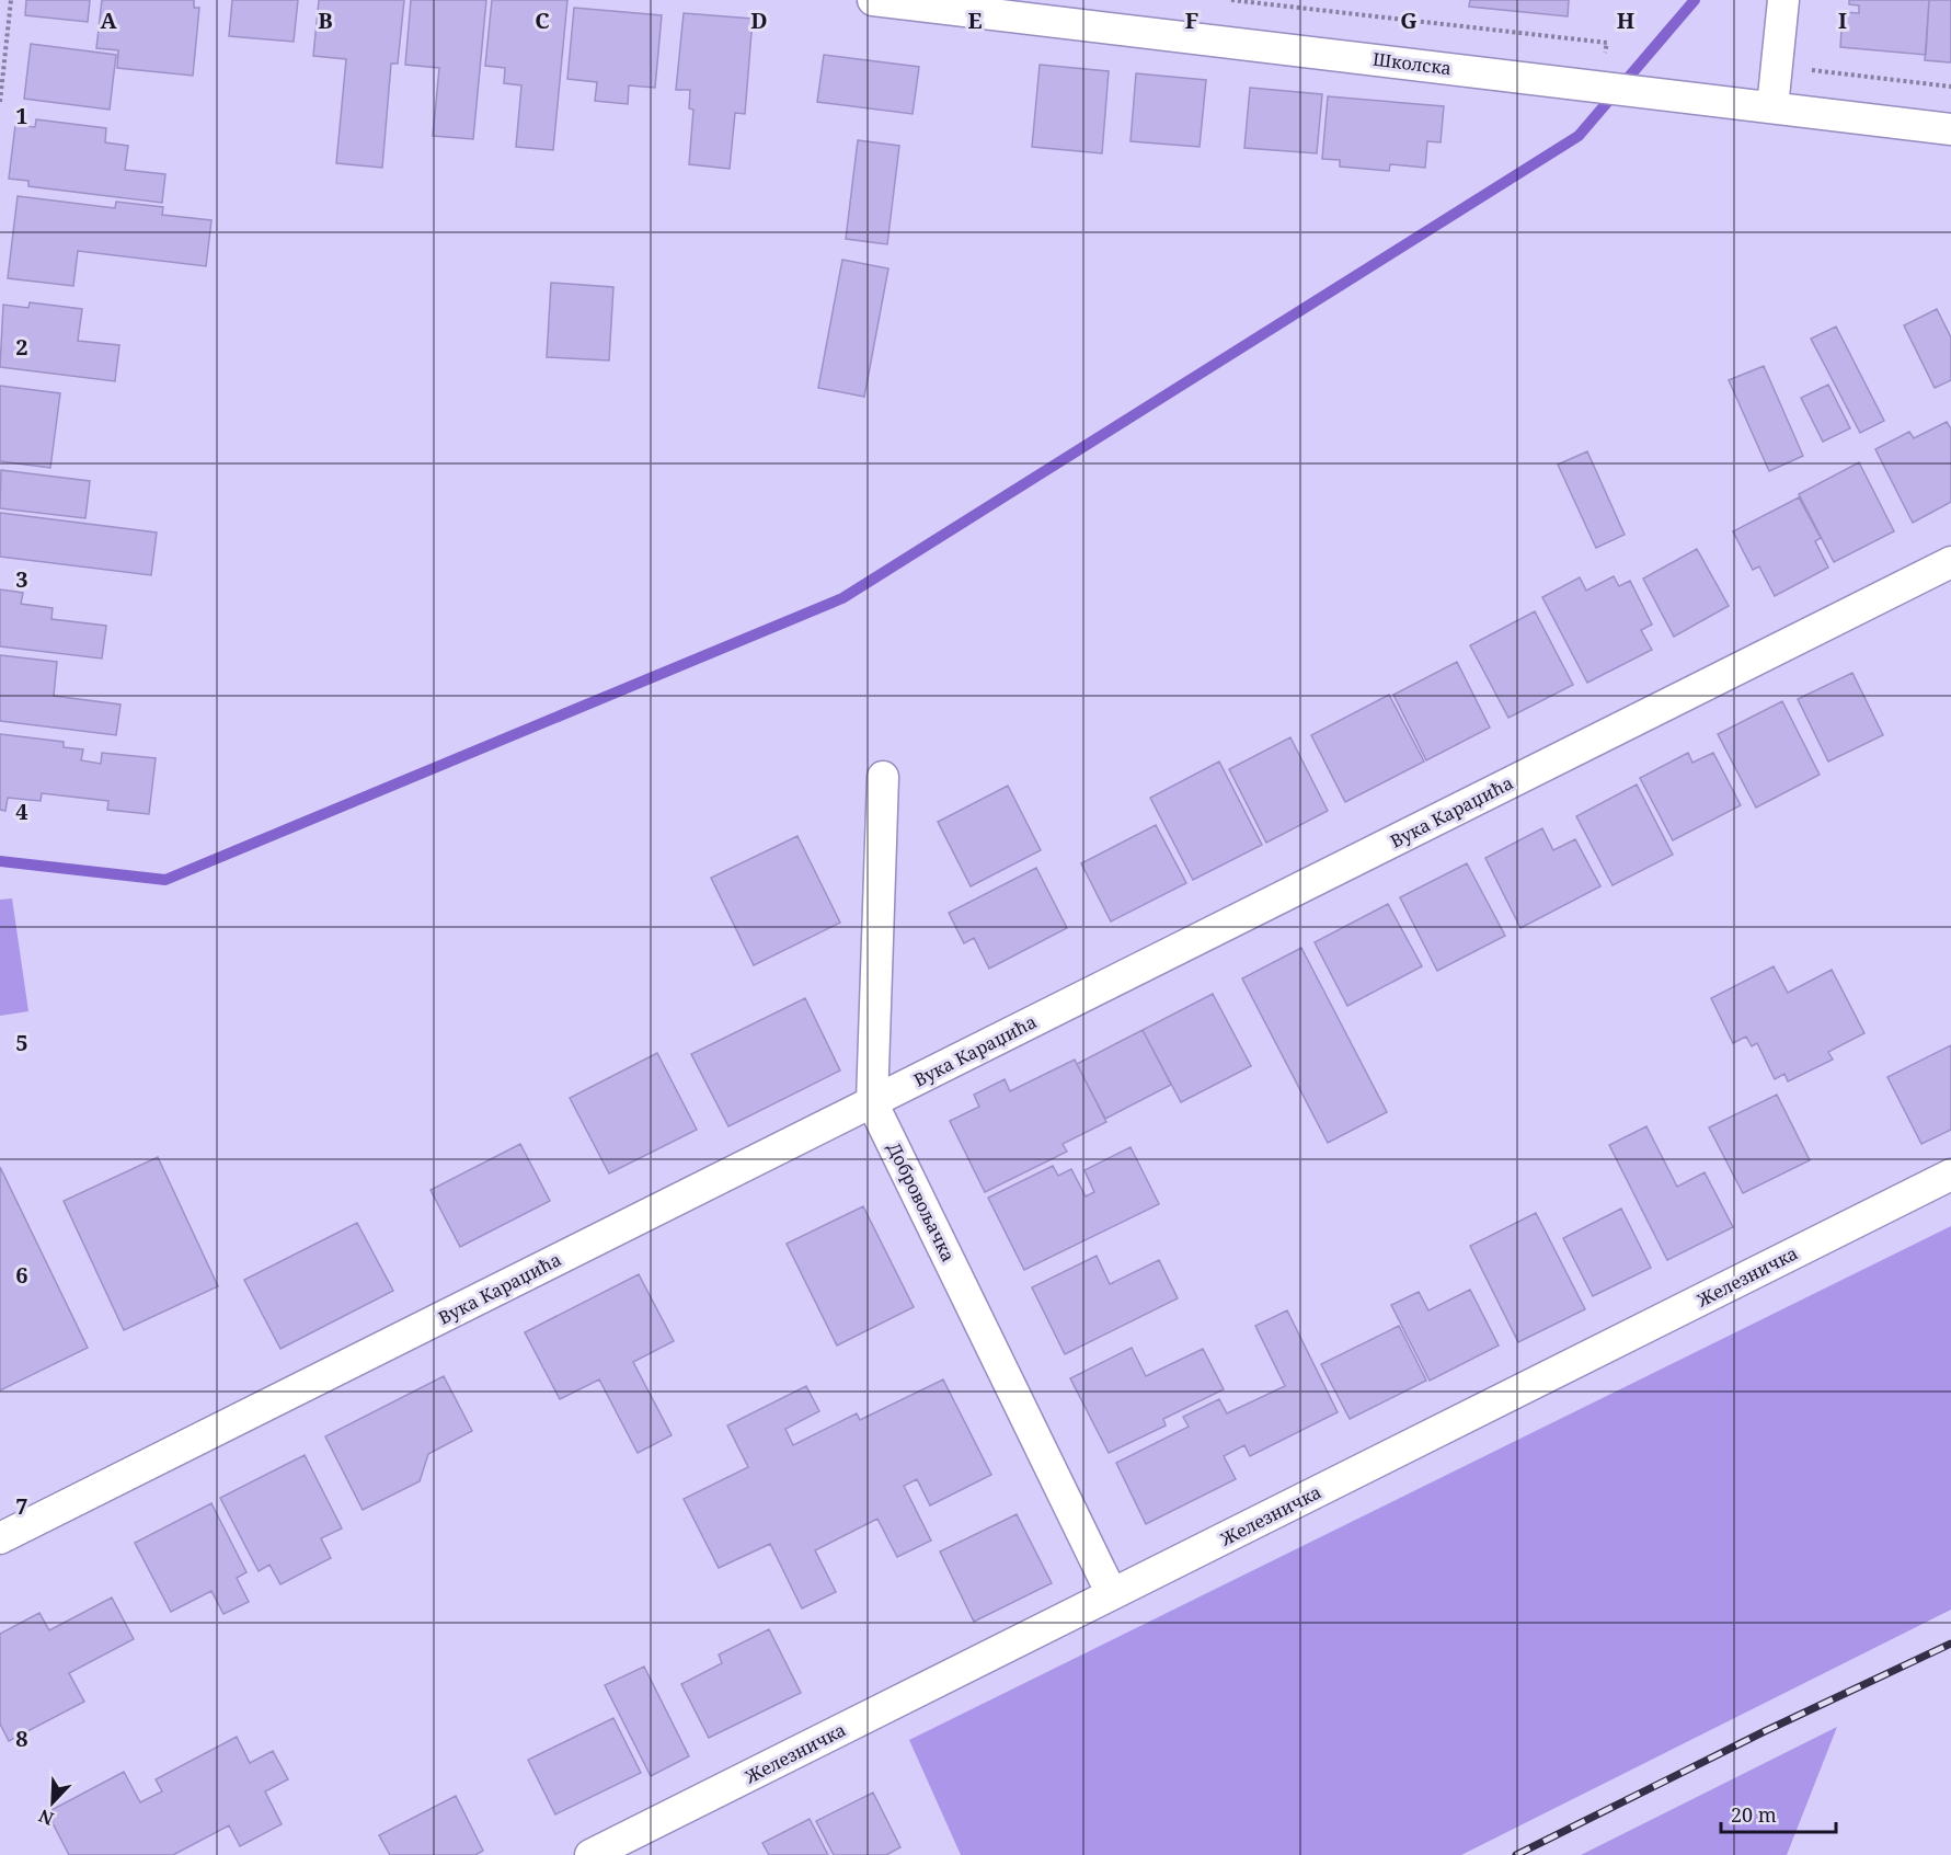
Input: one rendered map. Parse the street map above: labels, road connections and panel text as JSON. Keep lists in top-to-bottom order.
{
  "streets": {
    "street": [
      "Школска",
      "Вука Караџића",
      "Добровољачка",
      "Железничка"
    ]
  },
  "crossings": [
    ["Вука Караџића", "Добровољачка"],
    ["Добровољачка", "Железничка"]
  ],
  "scale_bar": "20 m",
  "north": "bottom left",
  "grid": {
    "columns": [
      "A",
      "B",
      "C",
      "D",
      "E",
      "F",
      "G",
      "H",
      "I"
    ],
    "rows": [
      "1",
      "2",
      "3",
      "4",
      "5",
      "6",
      "7",
      "8"
    ]
  }
}
